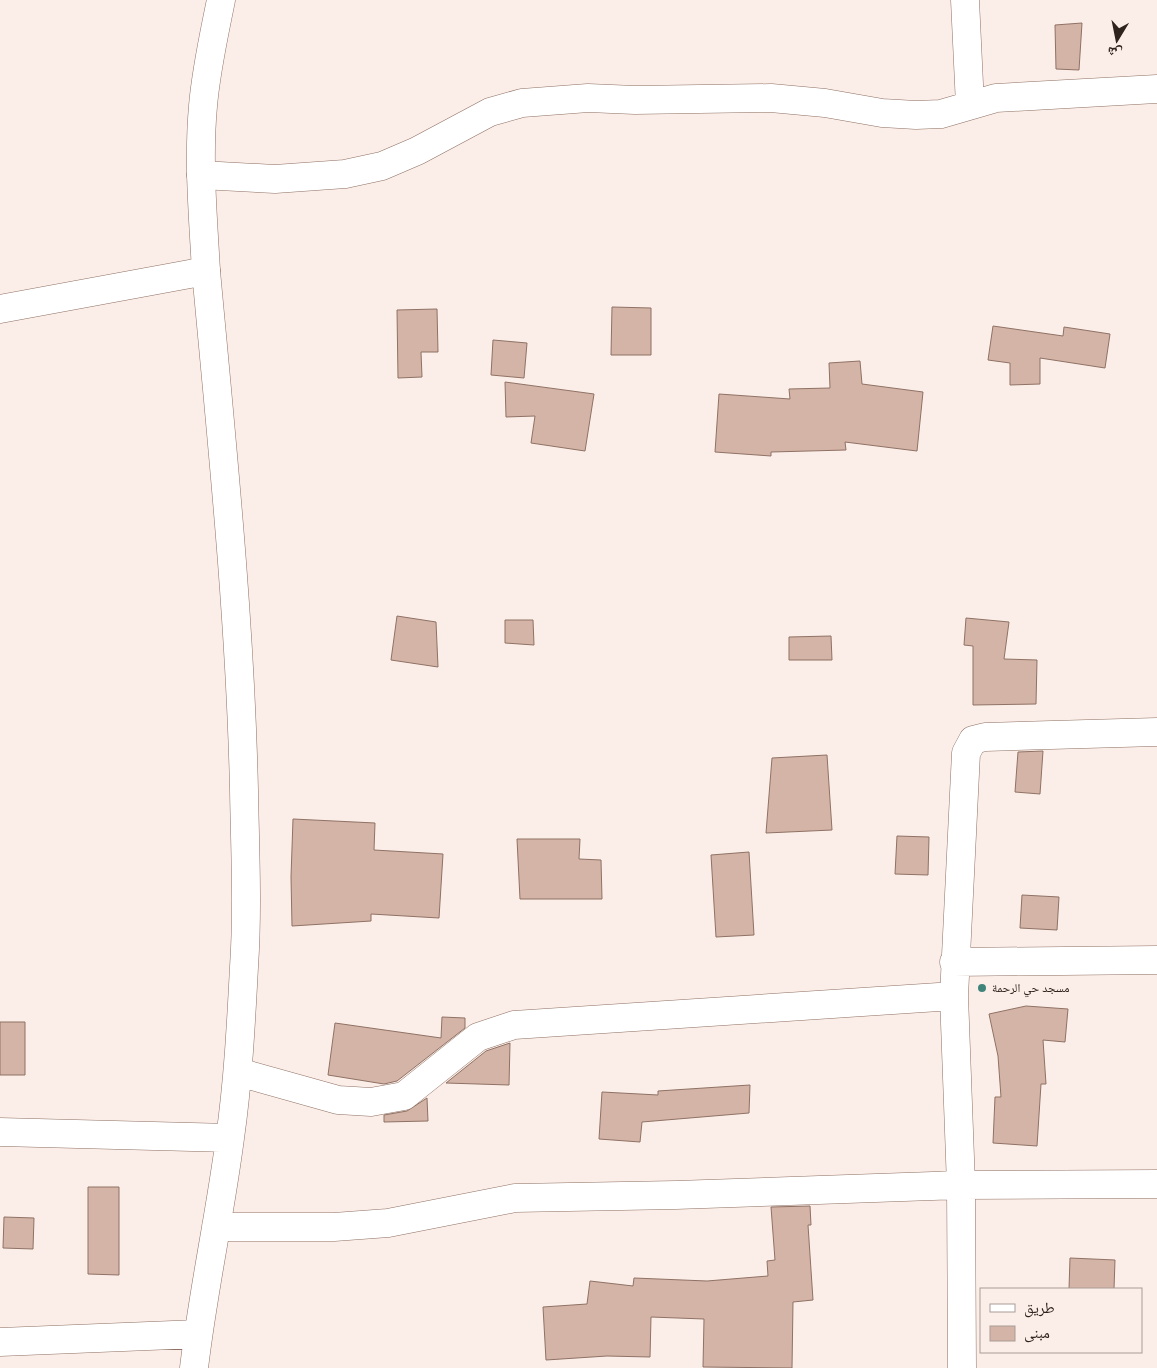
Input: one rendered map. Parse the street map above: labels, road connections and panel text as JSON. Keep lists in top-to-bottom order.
{
  "places": ["مسجد حي الرحمة"],
  "legend": ["طريق", "مبنى"],
  "north": "bottom"
}
